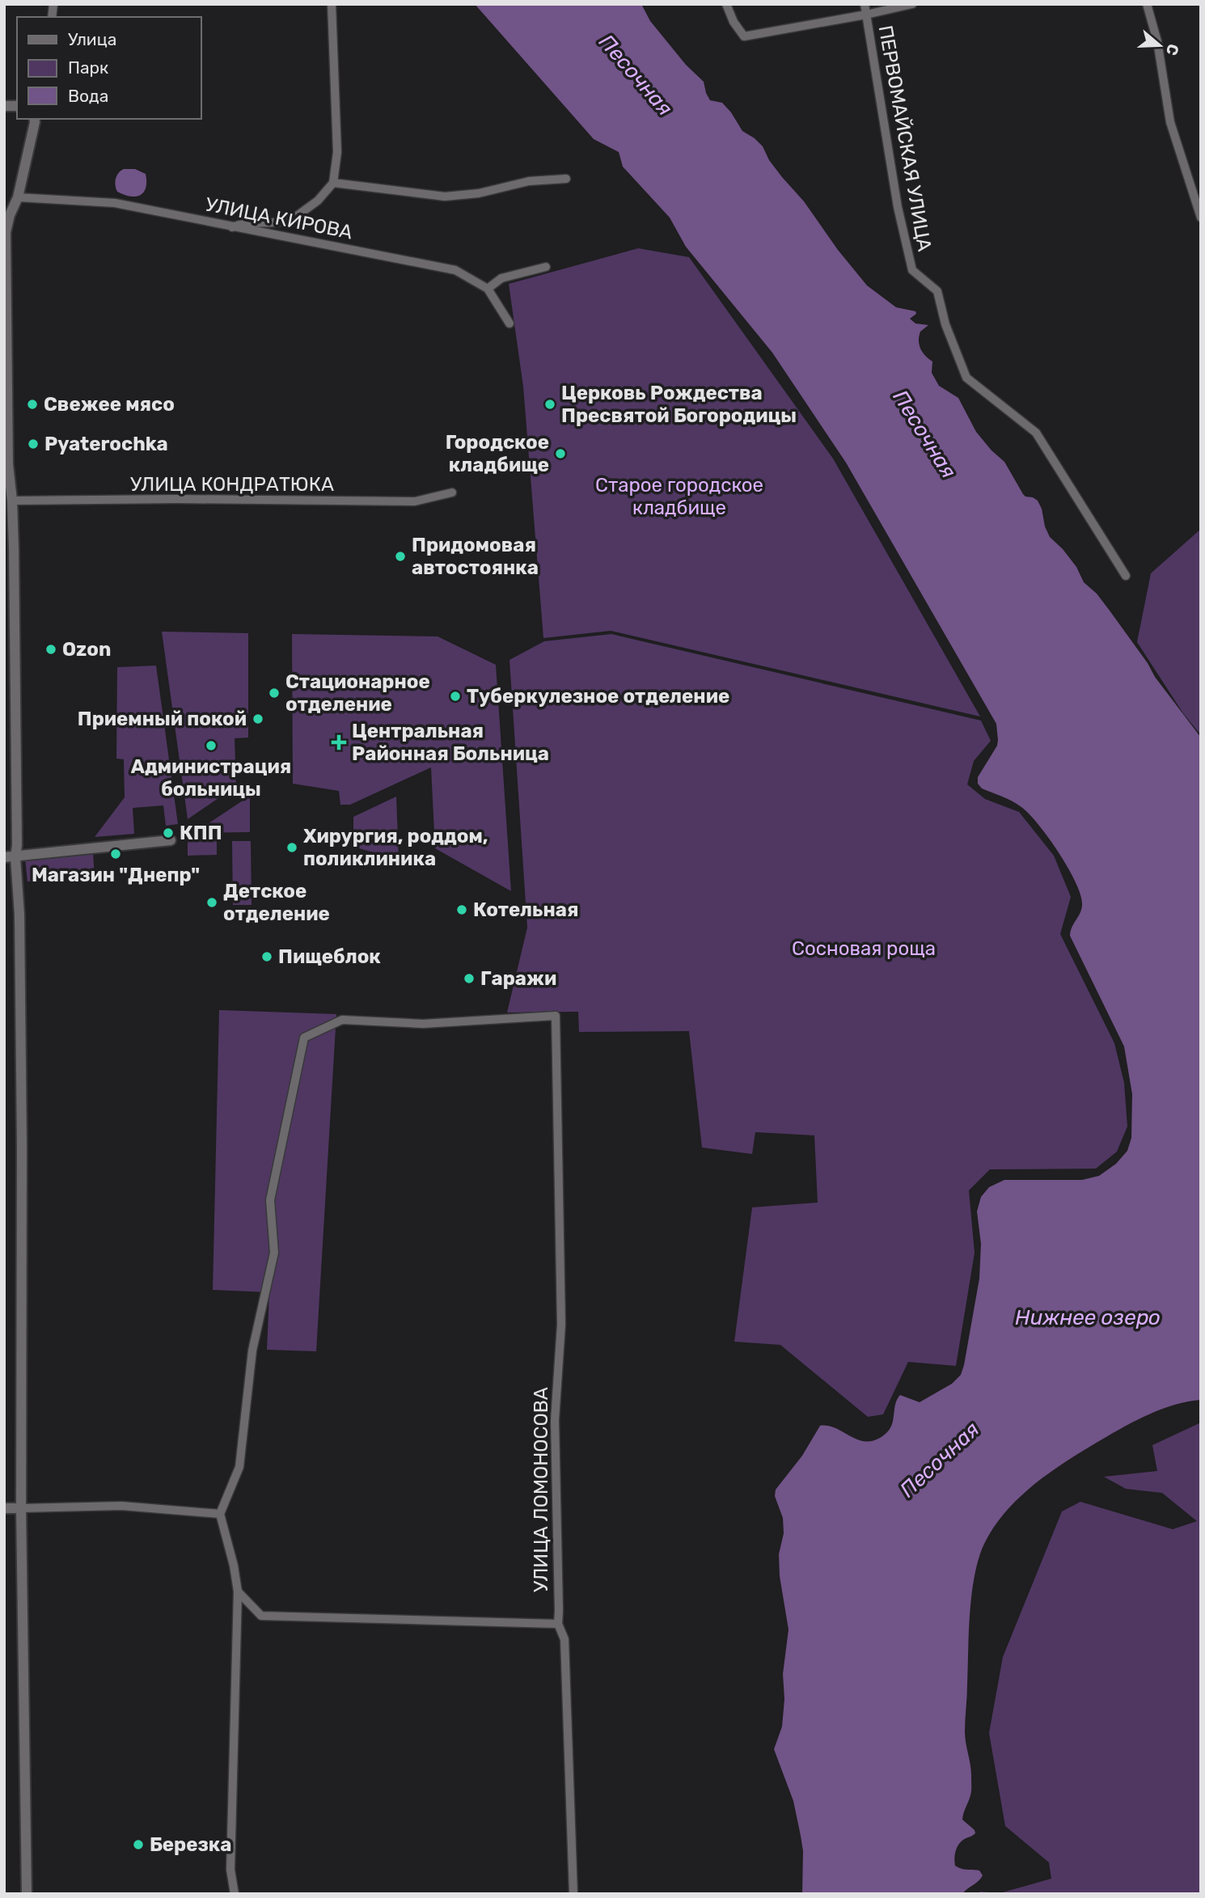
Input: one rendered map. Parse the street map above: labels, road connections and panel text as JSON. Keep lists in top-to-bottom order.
{
  "streets": {
    "street": [
      "ПЕРВОМАЙСКАЯ УЛИЦА",
      "УЛИЦА КИРОВА",
      "УЛИЦА КОНДРАТЮКА",
      "УЛИЦА ЛОМОНОСОВА"
    ]
  },
  "water": ["Песочная", "Нижнее озеро"],
  "parks": ["Старое городское кладбище", "Сосновая роща"],
  "places": {
    "other": [
      "Свежее мясо",
      "Церковь Рождества Пресвятой Богородицы",
      "Pyaterochka",
      "Городское кладбище",
      "Придомовая автостоянка",
      "Ozon",
      "Стационарное отделение",
      "Туберкулезное отделение",
      "Приемный покой",
      "Администрация больницы",
      "КПП",
      "Хирургия, роддом, поликлиника",
      "Магазин \"Днепр\"",
      "Детское отделение",
      "Котельная",
      "Пищеблок",
      "Гаражи",
      "Березка"
    ],
    "health": ["Центральная Районная Больница"]
  },
  "legend": ["Улица", "Парк", "Вода"],
  "north": "right"
}
